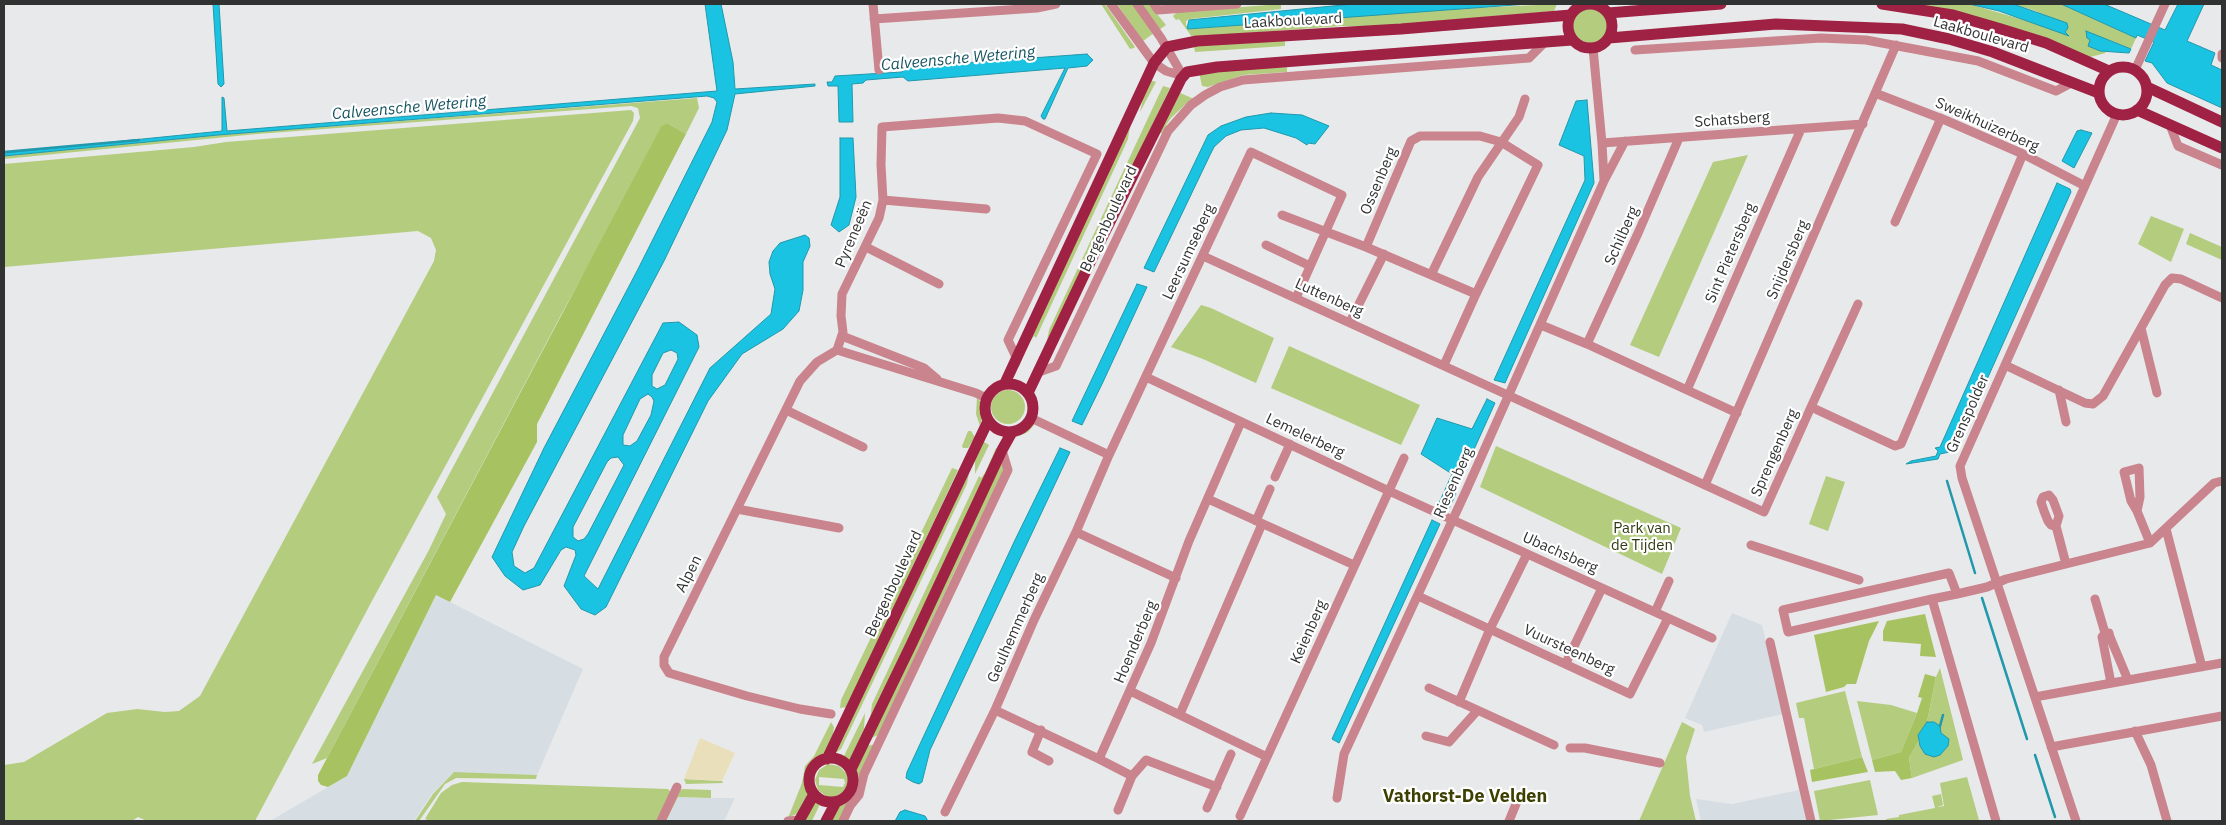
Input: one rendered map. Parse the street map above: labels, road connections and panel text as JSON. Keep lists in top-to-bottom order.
{
  "streets": {
    "main road": ["Laakboulevard", "Bergenboulevard"],
    "street": [
      "Schatsberg",
      "Sweikhuizerberg",
      "Ossenberg",
      "Pyreneeën",
      "Schilberg",
      "Leersumseberg",
      "Sint Pietersberg",
      "Snijdersberg",
      "Luttenberg",
      "Grenspolder",
      "Lemelerberg",
      "Sprengenberg",
      "Riesenberg",
      "Ubachsberg",
      "Alpen",
      "Geulhemmerberg",
      "Keienberg",
      "Hoenderberg",
      "Vuursteenberg"
    ]
  },
  "crossings": [
    ["Laakboulevard", "Bergenboulevard"],
    ["Laakboulevard", "Snijdersberg"],
    ["Laakboulevard", "Grenspolder"],
    ["Laakboulevard", "Riesenberg"],
    ["Schatsberg", "Schilberg"],
    ["Schatsberg", "Sint Pietersberg"],
    ["Schatsberg", "Snijdersberg"],
    ["Schatsberg", "Riesenberg"],
    ["Sweikhuizerberg", "Snijdersberg"],
    ["Sweikhuizerberg", "Grenspolder"],
    ["Sweikhuizerberg", "Sprengenberg"],
    ["Bergenboulevard", "Pyreneeën"],
    ["Pyreneeën", "Alpen"],
    ["Leersumseberg", "Luttenberg"],
    ["Leersumseberg", "Lemelerberg"],
    ["Leersumseberg", "Geulhemmerberg"],
    ["Snijdersberg", "Sprengenberg"],
    ["Luttenberg", "Sprengenberg"],
    ["Lemelerberg", "Riesenberg"],
    ["Lemelerberg", "Ubachsberg"],
    ["Lemelerberg", "Keienberg"],
    ["Lemelerberg", "Hoenderberg"],
    ["Sprengenberg", "Riesenberg"],
    ["Riesenberg", "Ubachsberg"],
    ["Riesenberg", "Vuursteenberg"],
    ["Ubachsberg", "Vuursteenberg"]
  ],
  "districts": ["Vathorst-De Velden"],
  "water": ["Calveensche Wetering"],
  "parks": ["Park van de Tijden"]
}
